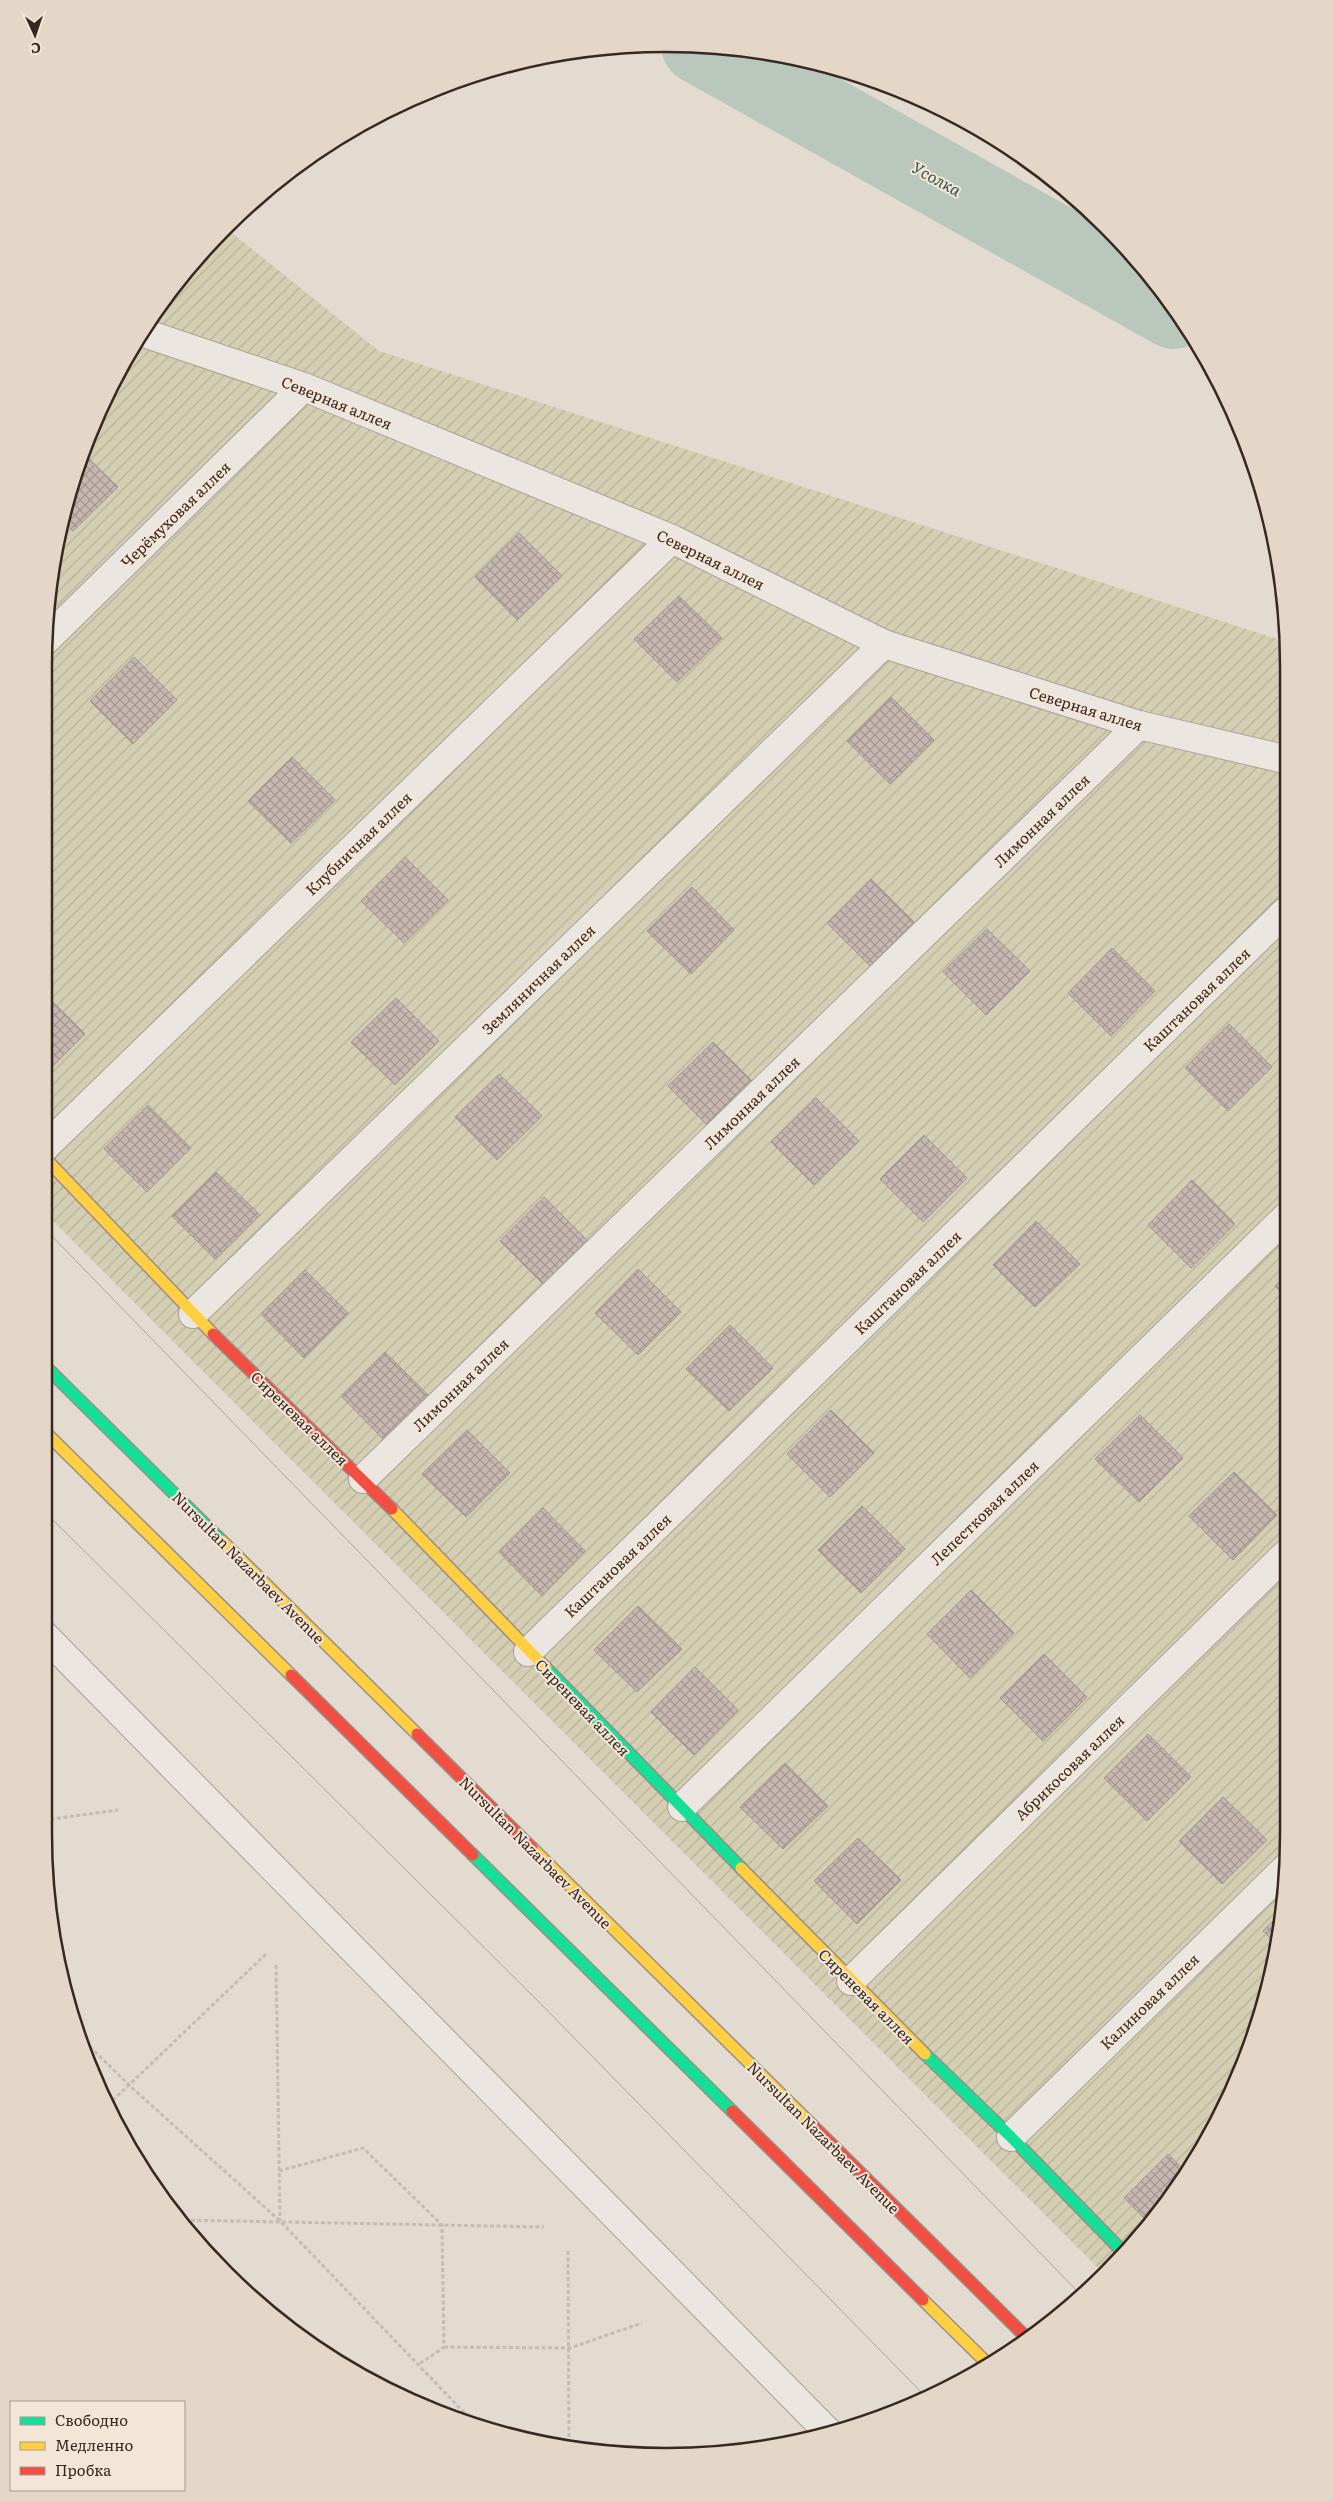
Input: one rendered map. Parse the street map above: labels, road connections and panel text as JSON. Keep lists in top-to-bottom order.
{
  "streets": {
    "main road": ["Сиреневая аллея", "Nursultan Nazarbaev Avenue"],
    "street": [
      "Северная аллея",
      "Черёмуховая аллея",
      "Лимонная аллея",
      "Клубничная аллея",
      "Земляничная аллея",
      "Каштановая аллея",
      "Лепестковая аллея",
      "Абрикосовая аллея",
      "Калиновая аллея"
    ]
  },
  "crossings": [
    ["Северная аллея", "Черёмуховая аллея"],
    ["Северная аллея", "Лимонная аллея"],
    ["Северная аллея", "Клубничная аллея"],
    ["Северная аллея", "Земляничная аллея"],
    ["Лимонная аллея", "Сиреневая аллея"],
    ["Земляничная аллея", "Сиреневая аллея"],
    ["Каштановая аллея", "Сиреневая аллея"],
    ["Сиреневая аллея", "Лепестковая аллея"],
    ["Сиреневая аллея", "Абрикосовая аллея"],
    ["Сиреневая аллея", "Калиновая аллея"]
  ],
  "water": ["Усолка"],
  "legend": ["Свободно", "Медленно", "Пробка"],
  "north": "bottom"
}
